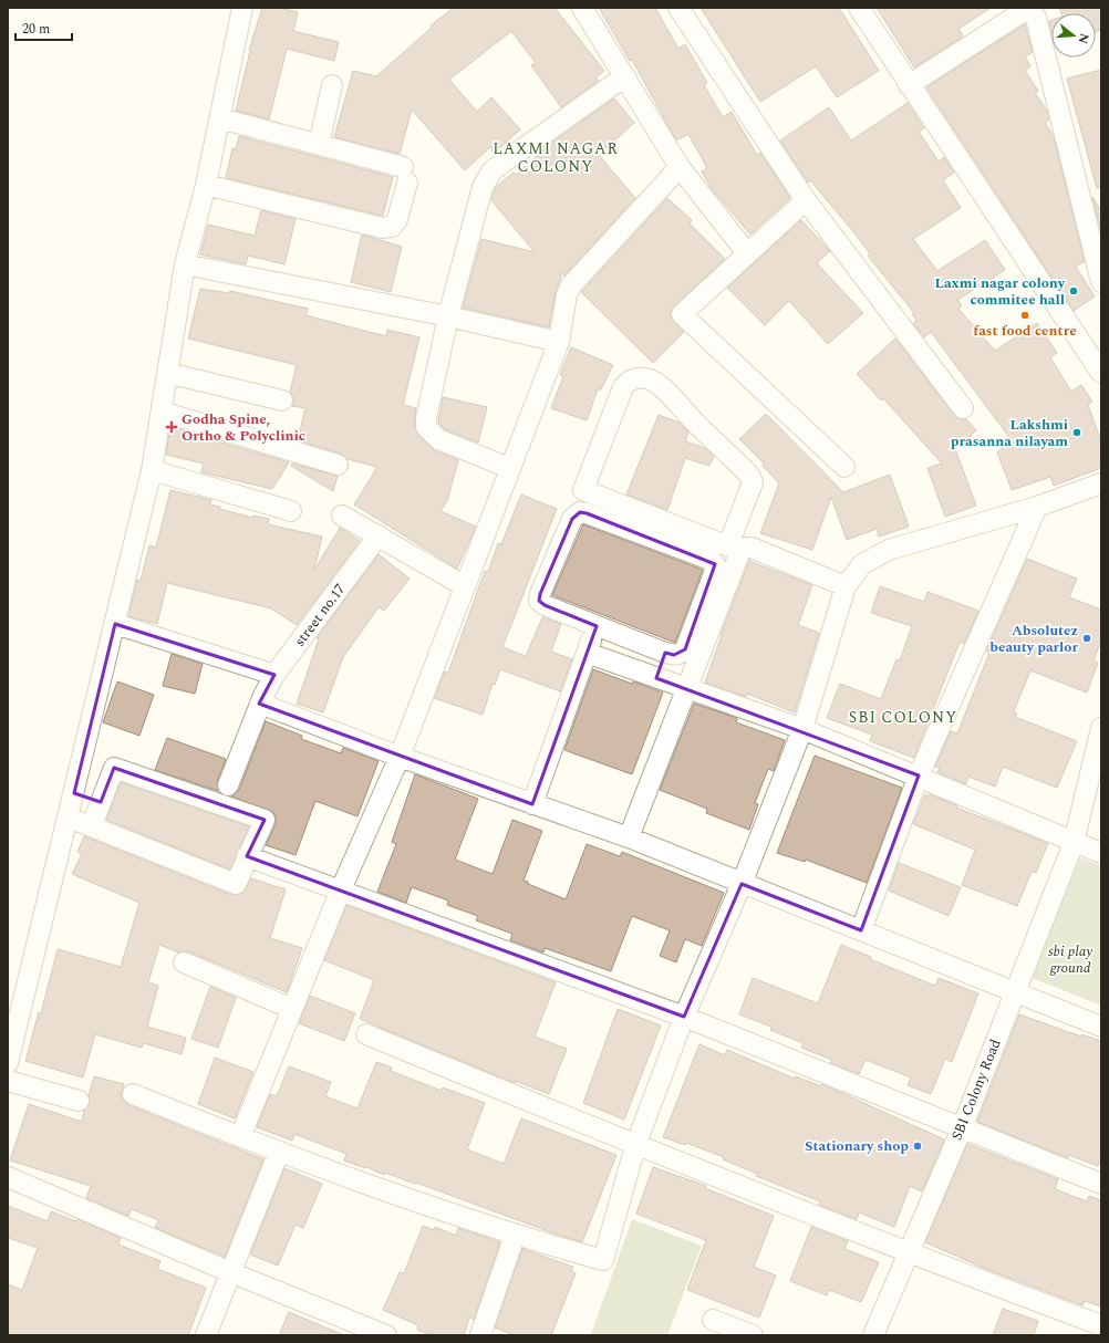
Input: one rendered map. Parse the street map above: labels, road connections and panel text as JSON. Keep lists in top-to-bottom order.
{
  "streets": {
    "street": ["street no.17", "SBI Colony Road"]
  },
  "districts": ["LAXMI NAGAR COLONY", "SBI COLONY"],
  "parks": ["sbi play ground"],
  "places": {
    "other": [
      "Laxmi nagar colony commitee hall",
      "fast food centre",
      "Lakshmi prasanna nilayam",
      "Absolutez beauty parlor",
      "Stationary shop"
    ],
    "health": ["Godha Spine, Ortho & Polyclinic"]
  },
  "scale_bar": "20 m",
  "north": "right"
}
